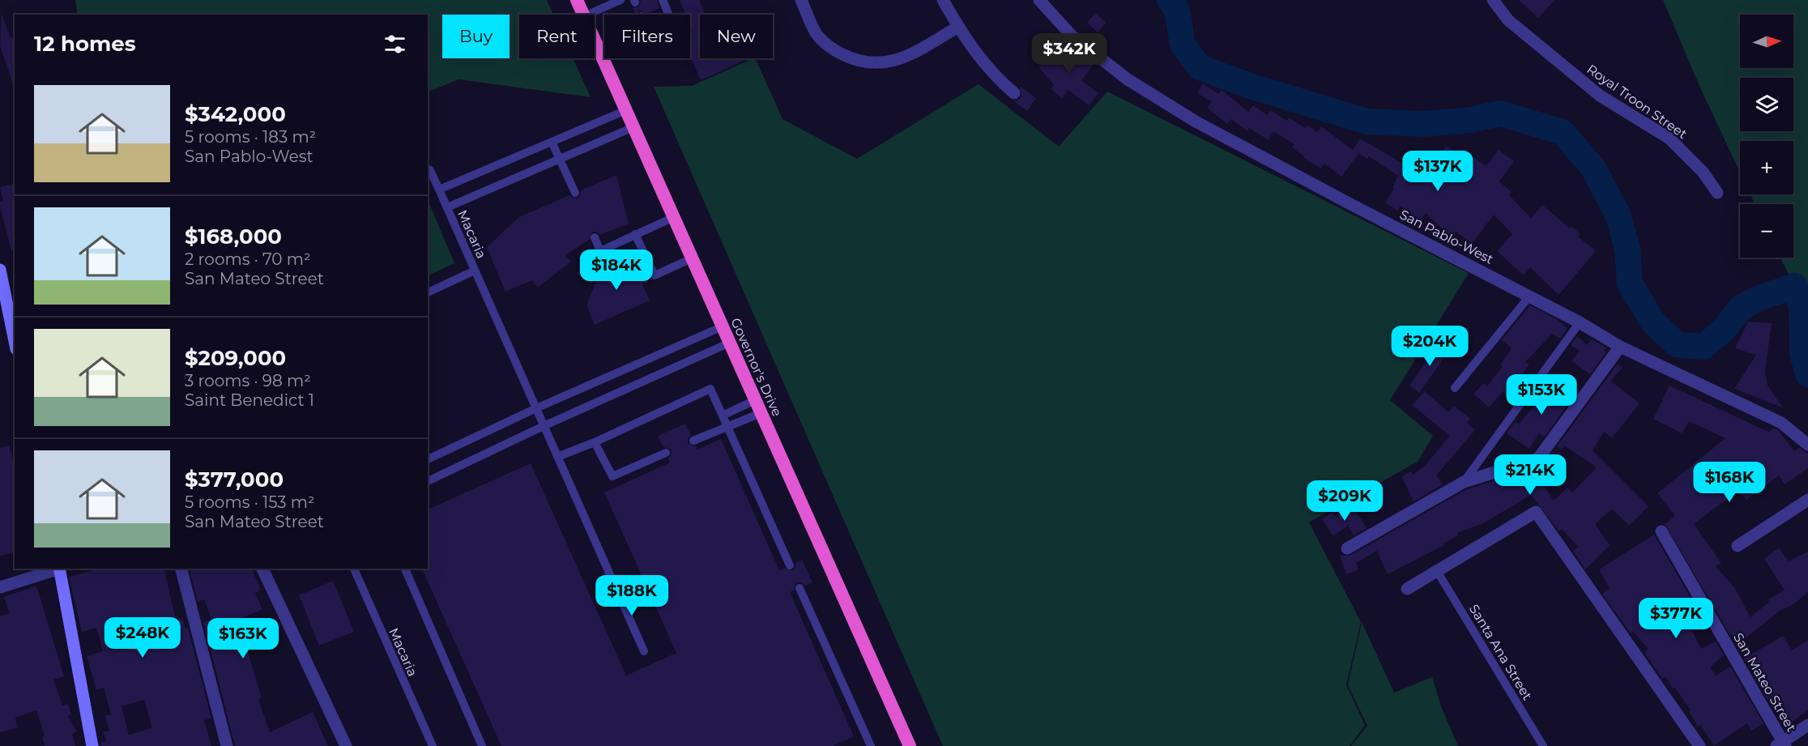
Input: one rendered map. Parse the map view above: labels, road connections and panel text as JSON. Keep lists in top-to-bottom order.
{
  "streets": {
    "highway": ["Governor's Drive"],
    "street": ["Royal Troon Street", "San Pablo-West", "San Mateo Street"],
    "lane": ["Macaria", "Santa Ana Street"]
  },
  "north": "right",
  "page": {
    "map_buttons": ["+", "−"],
    "chip": [
      "Buy",
      "Rent",
      "Filters",
      "New"
    ],
    "heading": "12 homes",
    "price": [
      "$342K",
      "$137K",
      "$184K",
      "$204K",
      "$153K",
      "$214K",
      "$168K",
      "$209K",
      "$188K",
      "$377K",
      "$248K",
      "$163K"
    ],
    "list": [
      {
        "name": "$342,000",
        "note": "5 rooms · 183 m² · San Pablo-West"
      },
      {
        "name": "$168,000",
        "note": "2 rooms · 70 m² · San Mateo Street"
      },
      {
        "name": "$209,000",
        "note": "3 rooms · 98 m² · Saint Benedict 1"
      },
      {
        "name": "$377,000",
        "note": "5 rooms · 153 m² · San Mateo Street"
      }
    ]
  }
}
